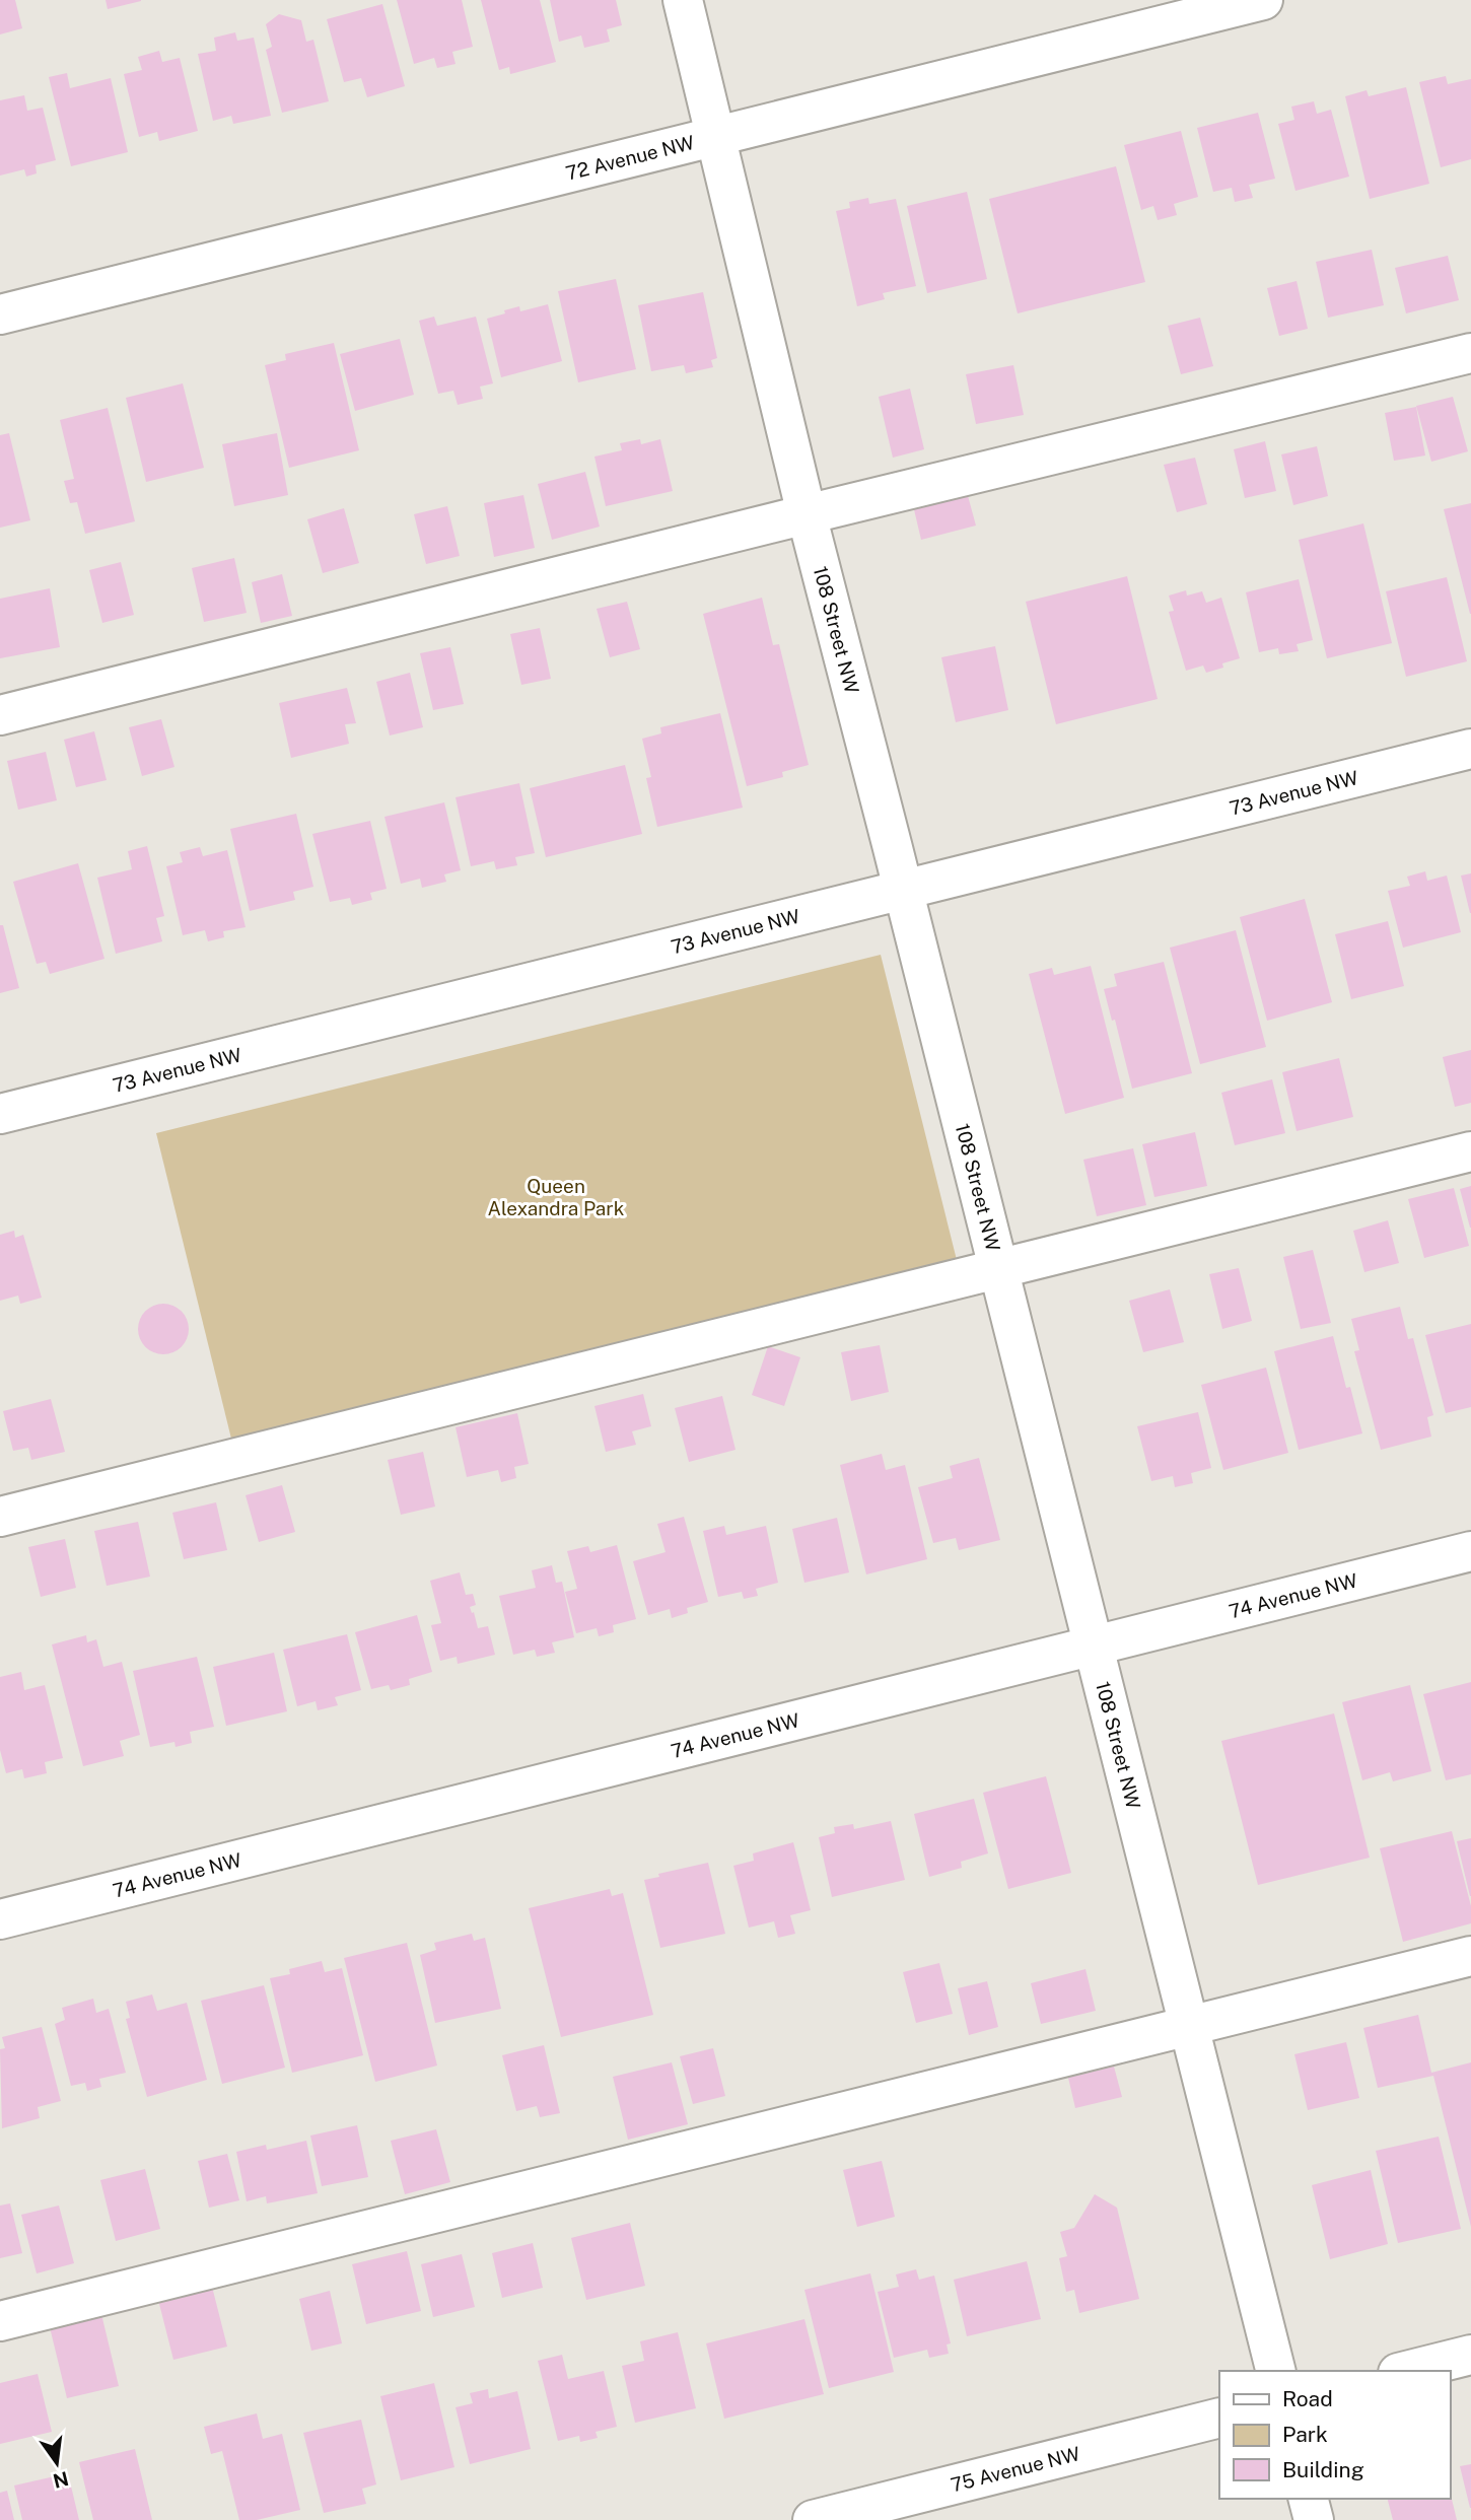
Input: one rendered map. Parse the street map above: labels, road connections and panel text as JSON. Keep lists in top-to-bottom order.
{
  "streets": {
    "street": [
      "72 Avenue NW",
      "108 Street NW",
      "73 Avenue NW",
      "74 Avenue NW",
      "75 Avenue NW"
    ]
  },
  "crossings": [
    ["72 Avenue NW", "108 Street NW"],
    ["108 Street NW", "73 Avenue NW"],
    ["108 Street NW", "74 Avenue NW"]
  ],
  "parks": ["Queen Alexandra Park"],
  "legend": ["Road", "Park", "Building"],
  "north": "bottom"
}
